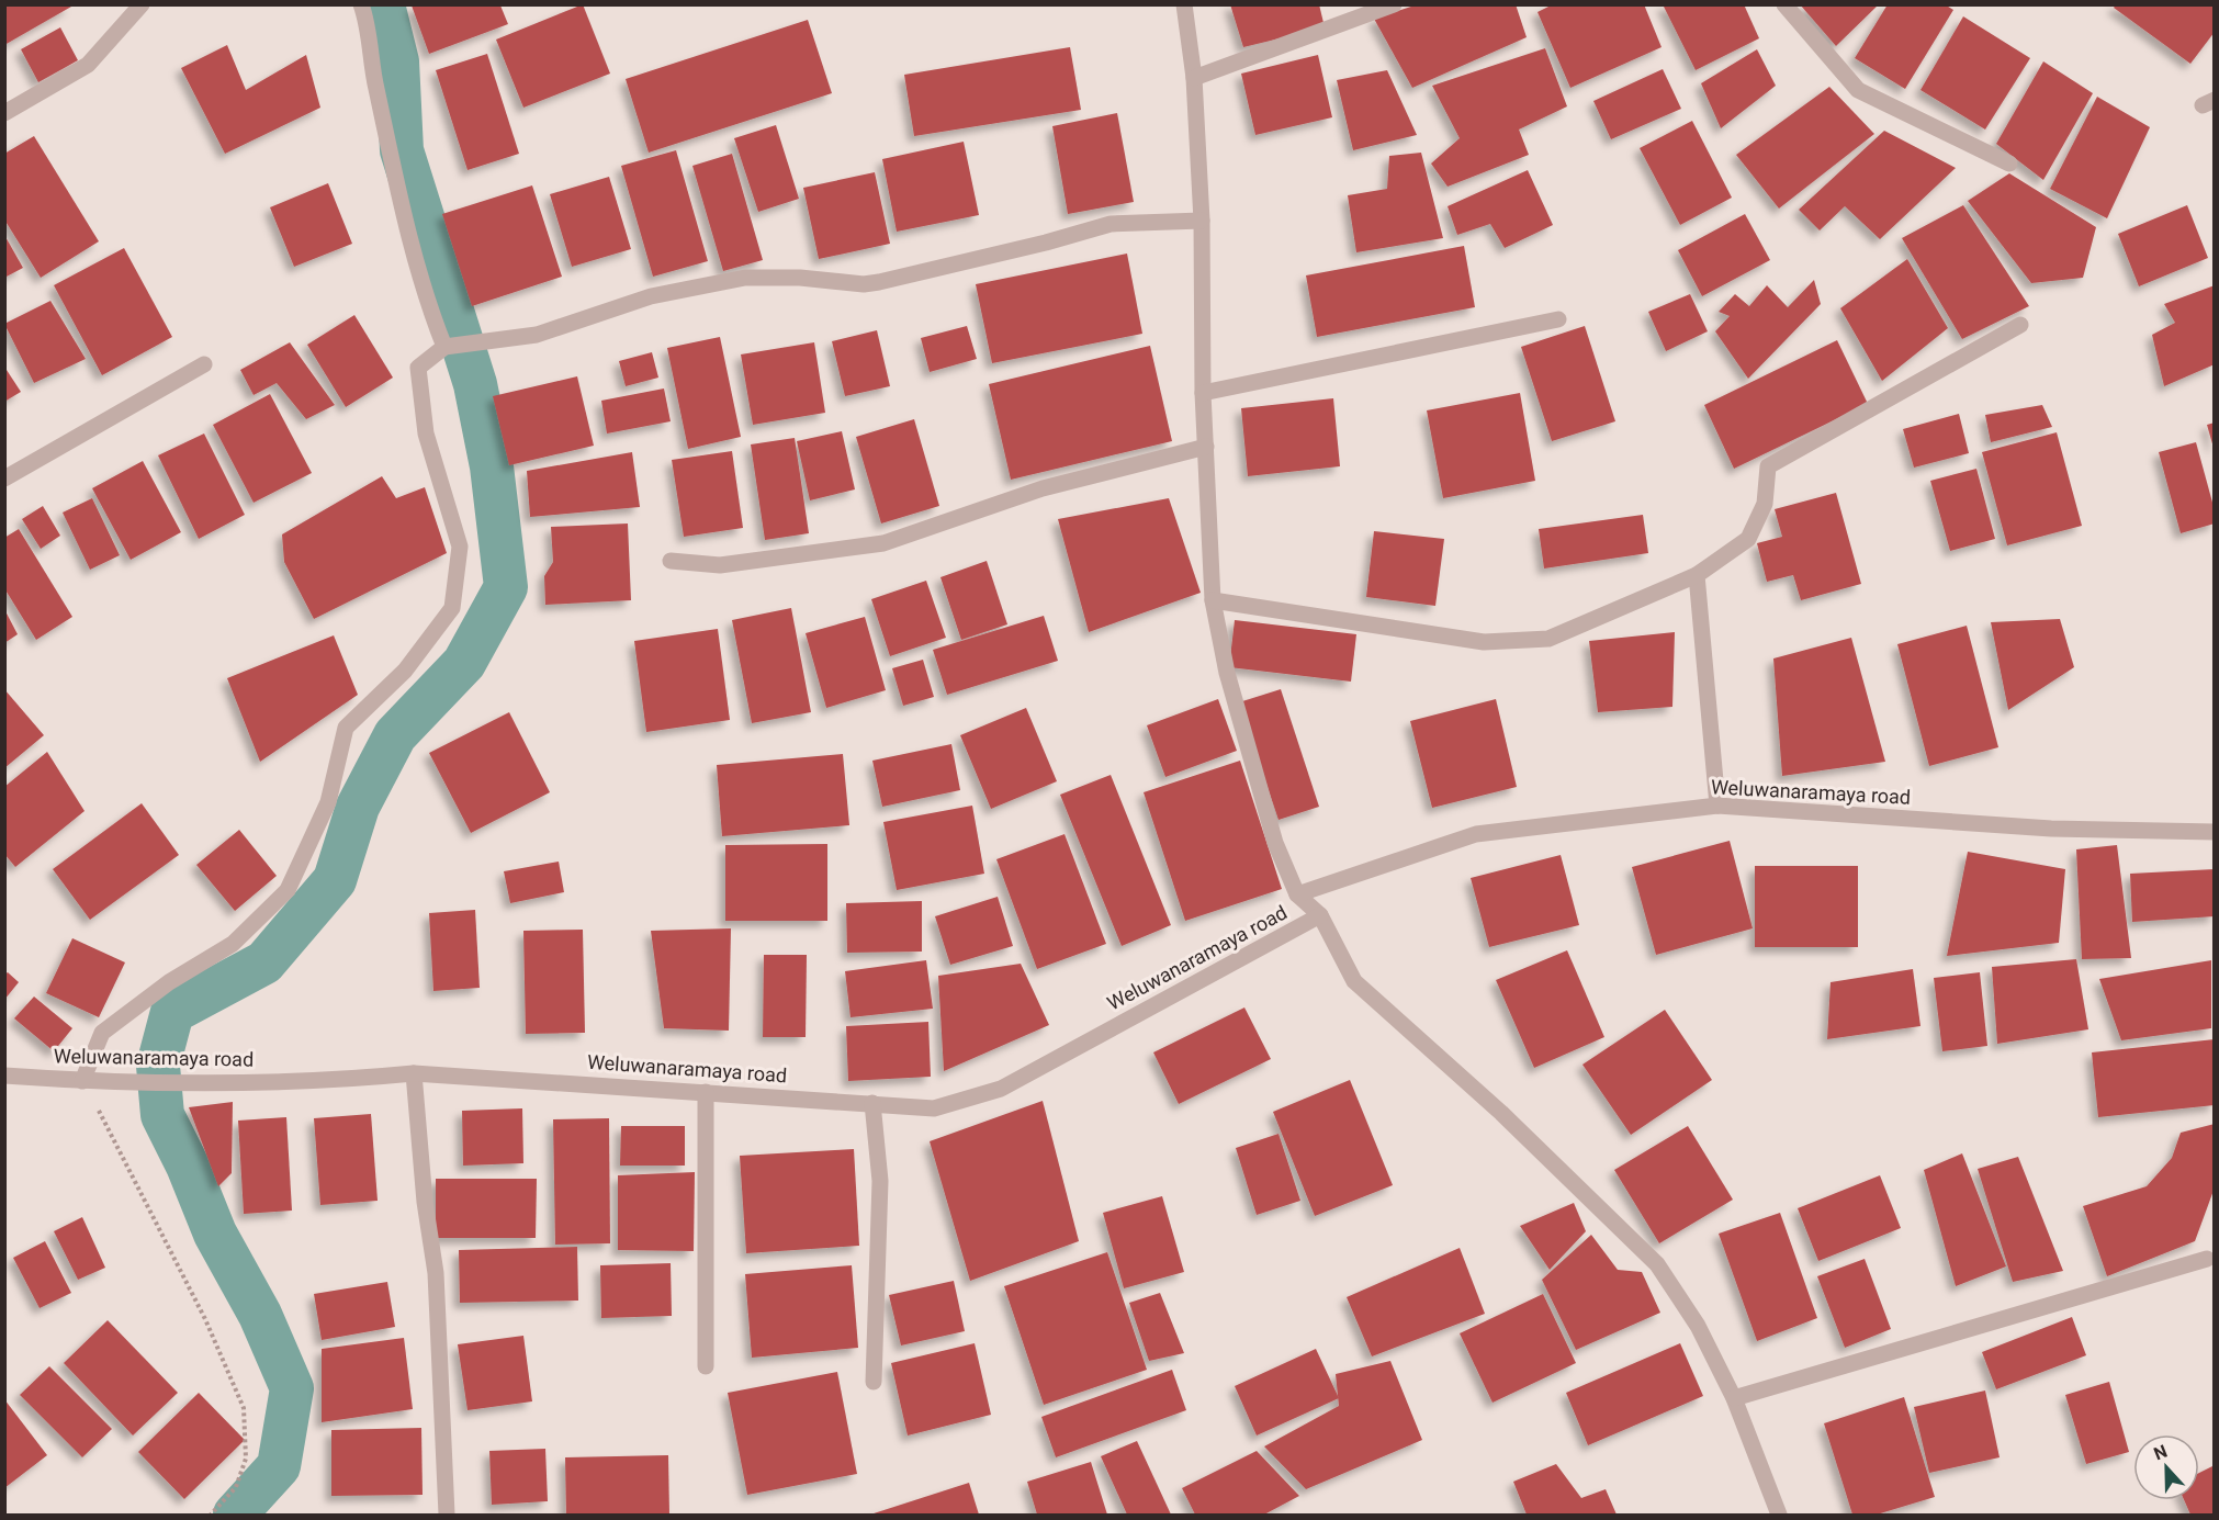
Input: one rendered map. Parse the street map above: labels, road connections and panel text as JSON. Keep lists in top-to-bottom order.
{
  "streets": {
    "street": ["Weluwanaramaya road"]
  },
  "north": "top"
}
